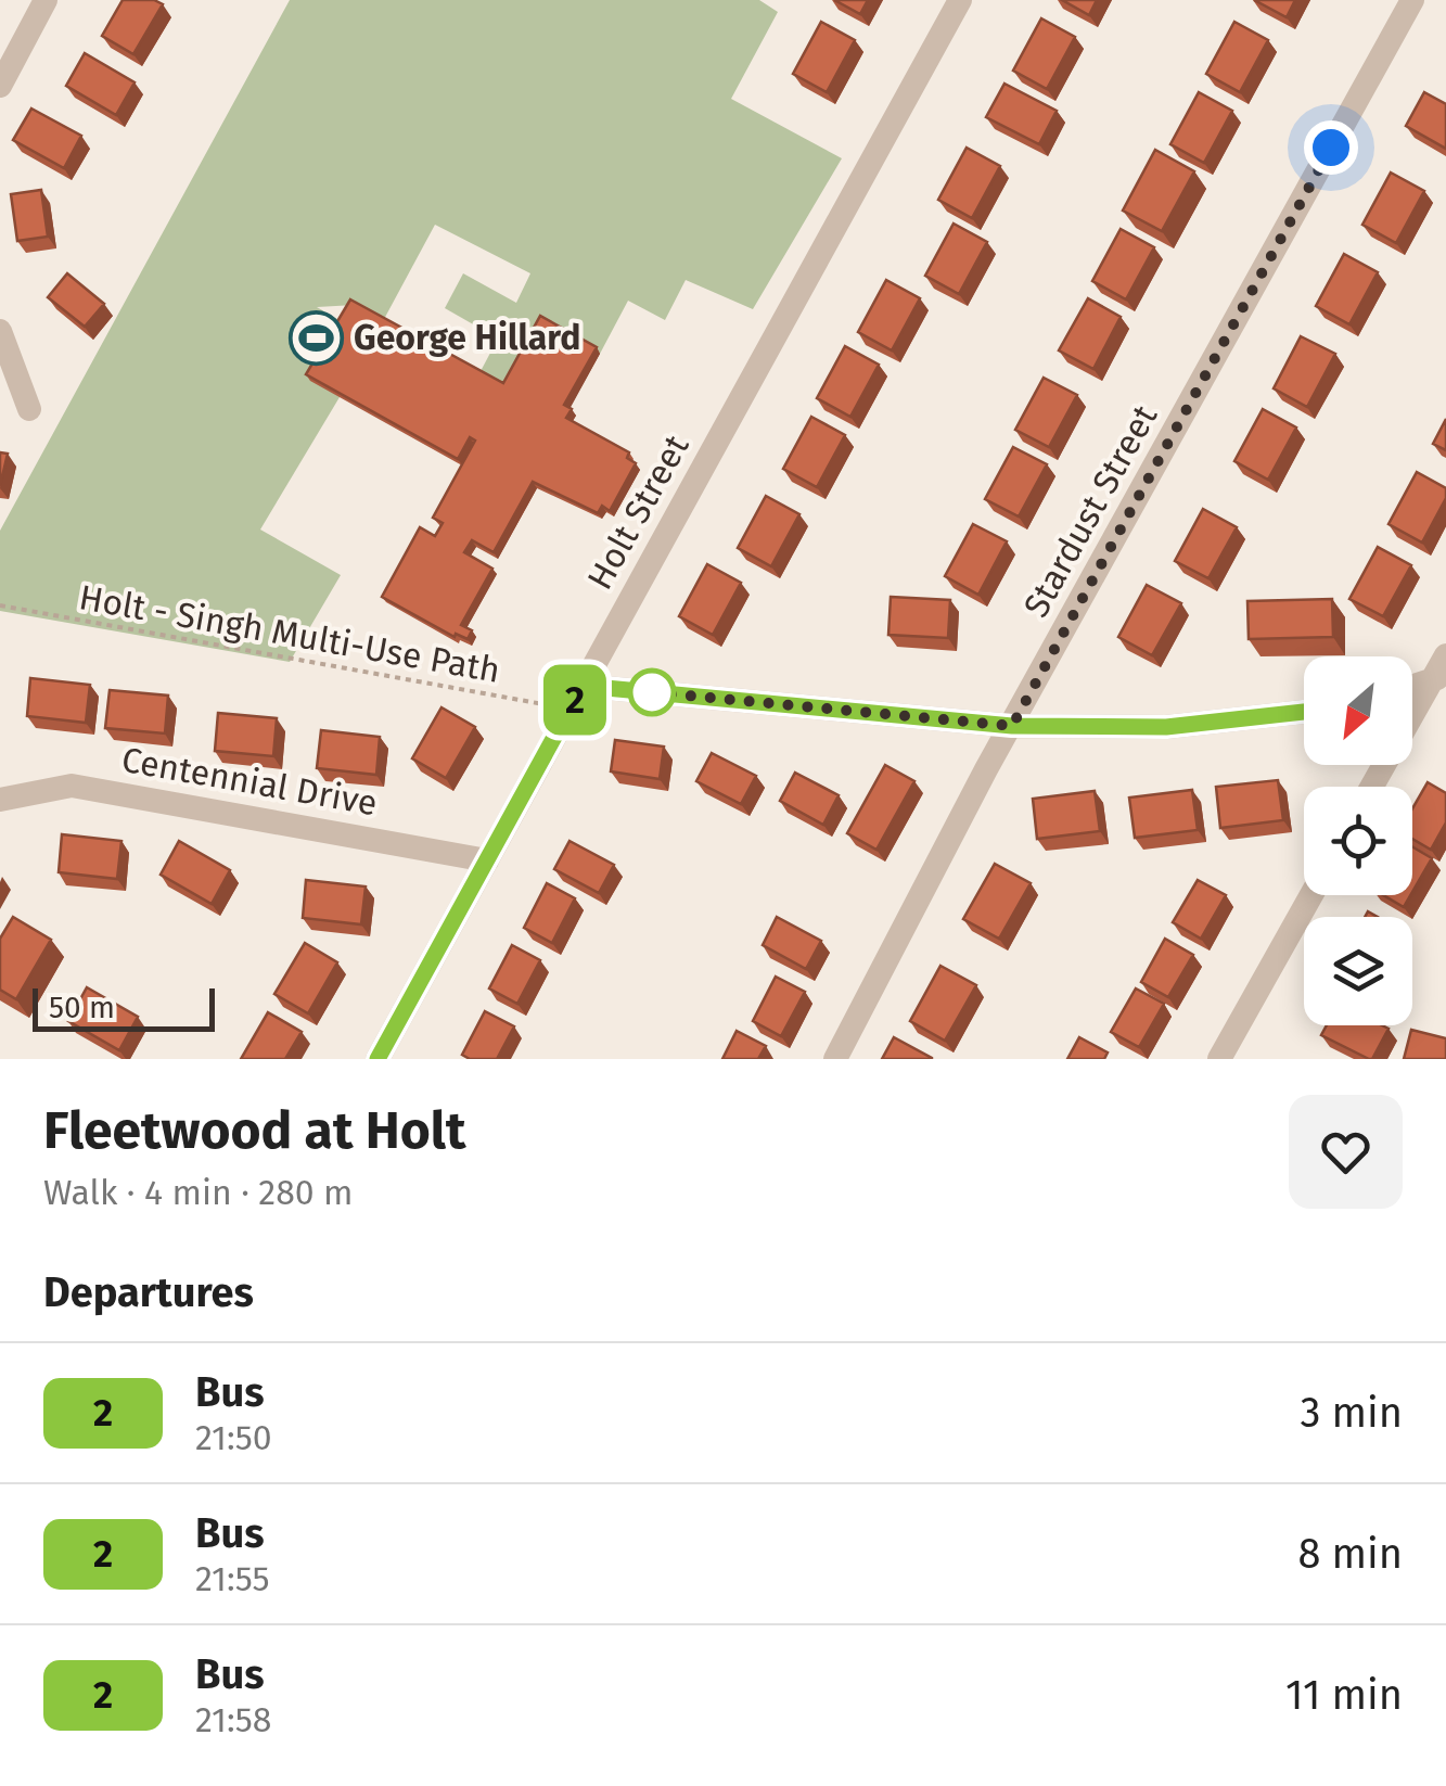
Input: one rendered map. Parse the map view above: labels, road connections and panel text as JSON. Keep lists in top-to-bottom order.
{
  "streets": {
    "street": ["Stardust Street", "Holt Street", "Centennial Drive"],
    "path": ["Holt - Singh Multi-Use Path"]
  },
  "crossings": [
    ["Holt Street", "Holt - Singh Multi-Use Path"],
    ["Holt Street", "Centennial Drive"]
  ],
  "places": {
    "sports": ["George Hillard"]
  },
  "lines": ["bus line 2"],
  "scale_bar": "50 m",
  "north": "bottom left",
  "page": {
    "on_map": "2",
    "scale": "50 m",
    "heading": [
      ["Fleetwood at Holt", "Walk · 4 min · 280 m"],
      "Departures"
    ],
    "list": [
      {
        "mark": "2",
        "name": "Bus",
        "note": "21:50",
        "value": "3 min"
      },
      {
        "mark": "2",
        "name": "Bus",
        "note": "21:55",
        "value": "8 min"
      },
      {
        "mark": "2",
        "name": "Bus",
        "note": "21:58",
        "value": "11 min"
      }
    ]
  }
}
